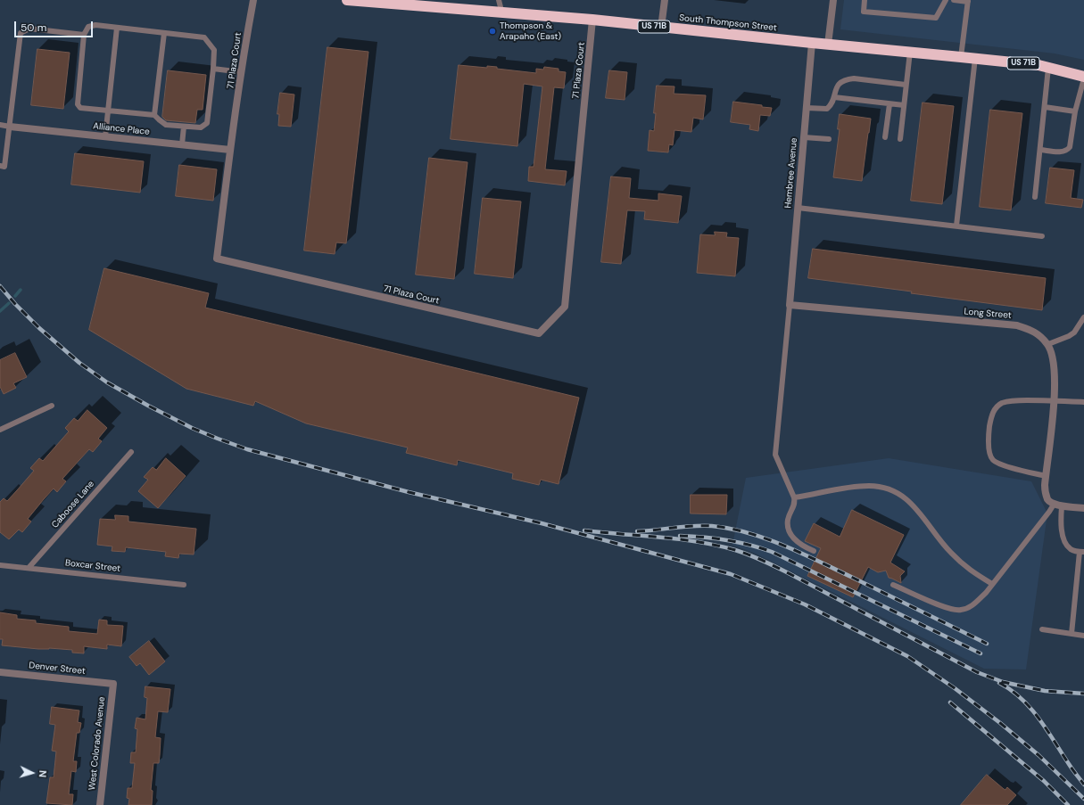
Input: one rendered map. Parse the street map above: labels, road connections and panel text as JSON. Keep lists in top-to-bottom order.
{
  "streets": {
    "highway": ["South Thompson Street", "US 71B"],
    "street": [
      "71 Plaza Court",
      "Alliance Place",
      "Hembree Avenue",
      "Long Street",
      "Denver Street",
      "West Colorado Avenue"
    ],
    "lane": ["Caboose Lane", "Boxcar Street"]
  },
  "crossings": [
    ["South Thompson Street", "71 Plaza Court"],
    ["South Thompson Street", "Hembree Avenue"],
    ["71 Plaza Court", "Alliance Place"],
    ["Hembree Avenue", "Long Street"],
    ["Caboose Lane", "Boxcar Street"],
    ["Denver Street", "West Colorado Avenue"]
  ],
  "places": ["Thompson & Arapaho (East)"],
  "scale_bar": "50 m",
  "north": "right"
}
